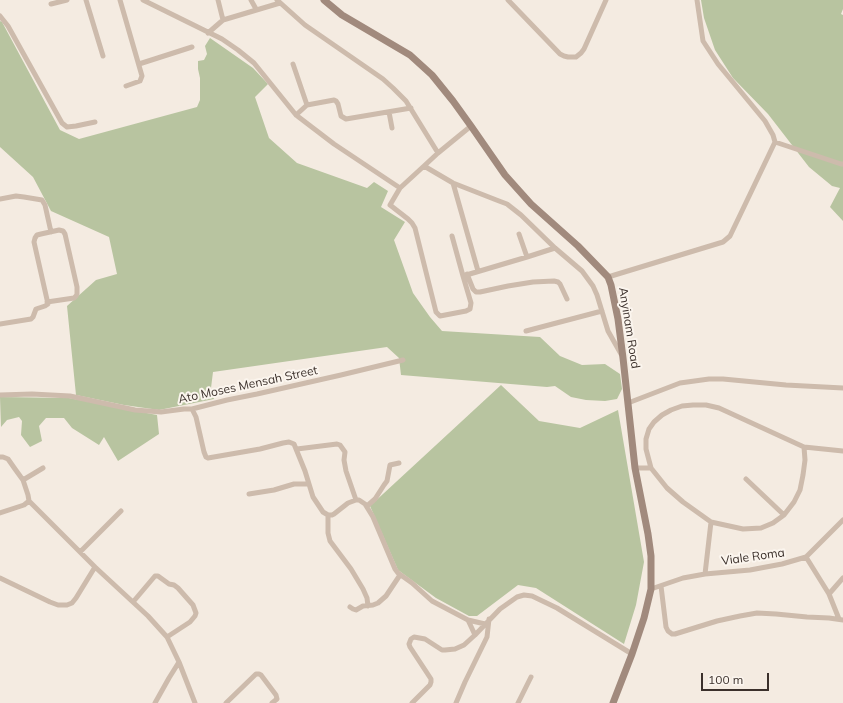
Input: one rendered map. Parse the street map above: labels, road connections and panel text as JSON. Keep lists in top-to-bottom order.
{
  "streets": {
    "street": ["Anyinam Road", "Ato Moses Mensah Street", "Viale Roma"]
  },
  "crossings": [
    ["Anyinam Road", "Viale Roma"]
  ],
  "scale_bar": "100 m"
}
